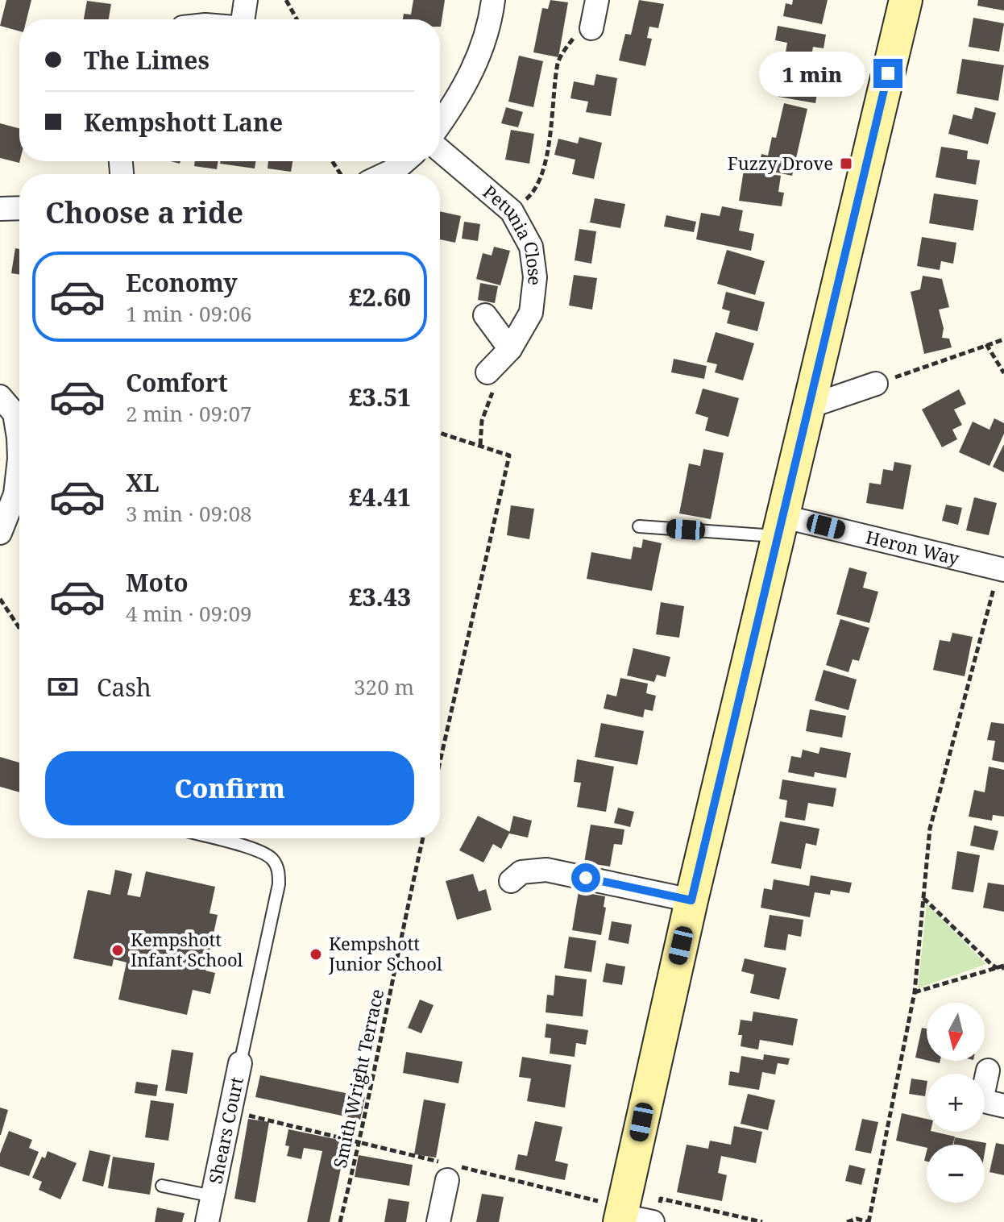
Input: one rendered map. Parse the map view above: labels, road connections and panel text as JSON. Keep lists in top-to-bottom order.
{
  "streets": {
    "street": ["Petunia Close", "Heron Way", "Shears Court"],
    "path": ["Smith Wright Terrace"]
  },
  "places": {
    "transit": ["Fuzzy Drove"],
    "other": ["Kempshott Infant School", "Kempshott Junior School"]
  },
  "north": "bottom",
  "page": {
    "banner": ["The Limes", "Kempshott Lane"],
    "bubble": "1 min",
    "heading": "Choose a ride",
    "list": [
      {
        "name": "Economy",
        "note": "1 min · 09:06",
        "value": "£2.60"
      },
      {
        "name": "Comfort",
        "note": "2 min · 09:07",
        "value": "£3.51"
      },
      {
        "name": "XL",
        "note": "3 min · 09:08",
        "value": "£4.41"
      },
      {
        "name": "Moto",
        "note": "4 min · 09:09",
        "value": "£3.43"
      }
    ],
    "pay": ["Cash", "320 m"],
    "buttons": "Confirm",
    "map_buttons": ["+", "−"]
  }
}
